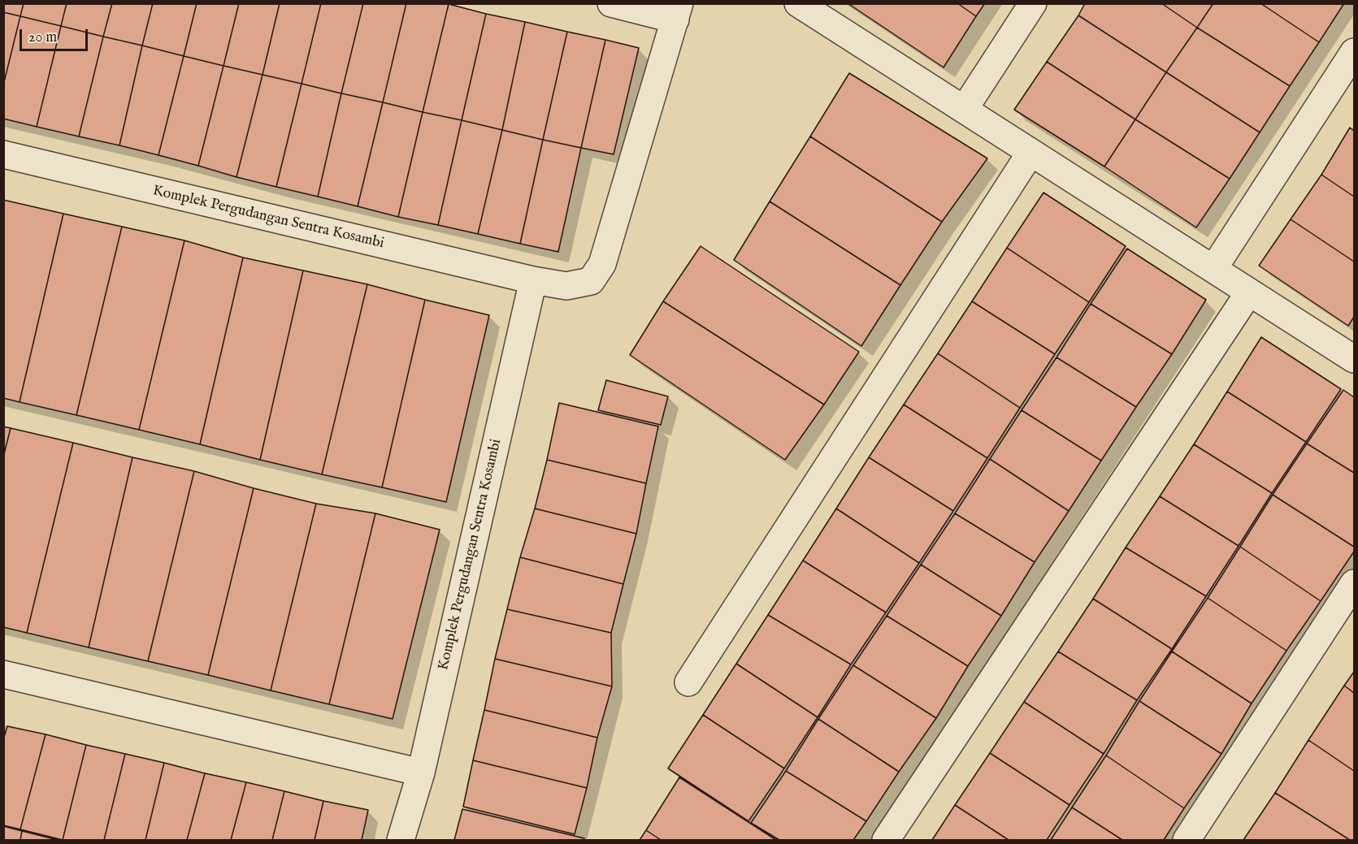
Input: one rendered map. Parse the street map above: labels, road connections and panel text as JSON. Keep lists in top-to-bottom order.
{
  "streets": {
    "lane": ["Komplek Pergudangan Sentra Kosambi"]
  },
  "scale_bar": "20 m"
}
